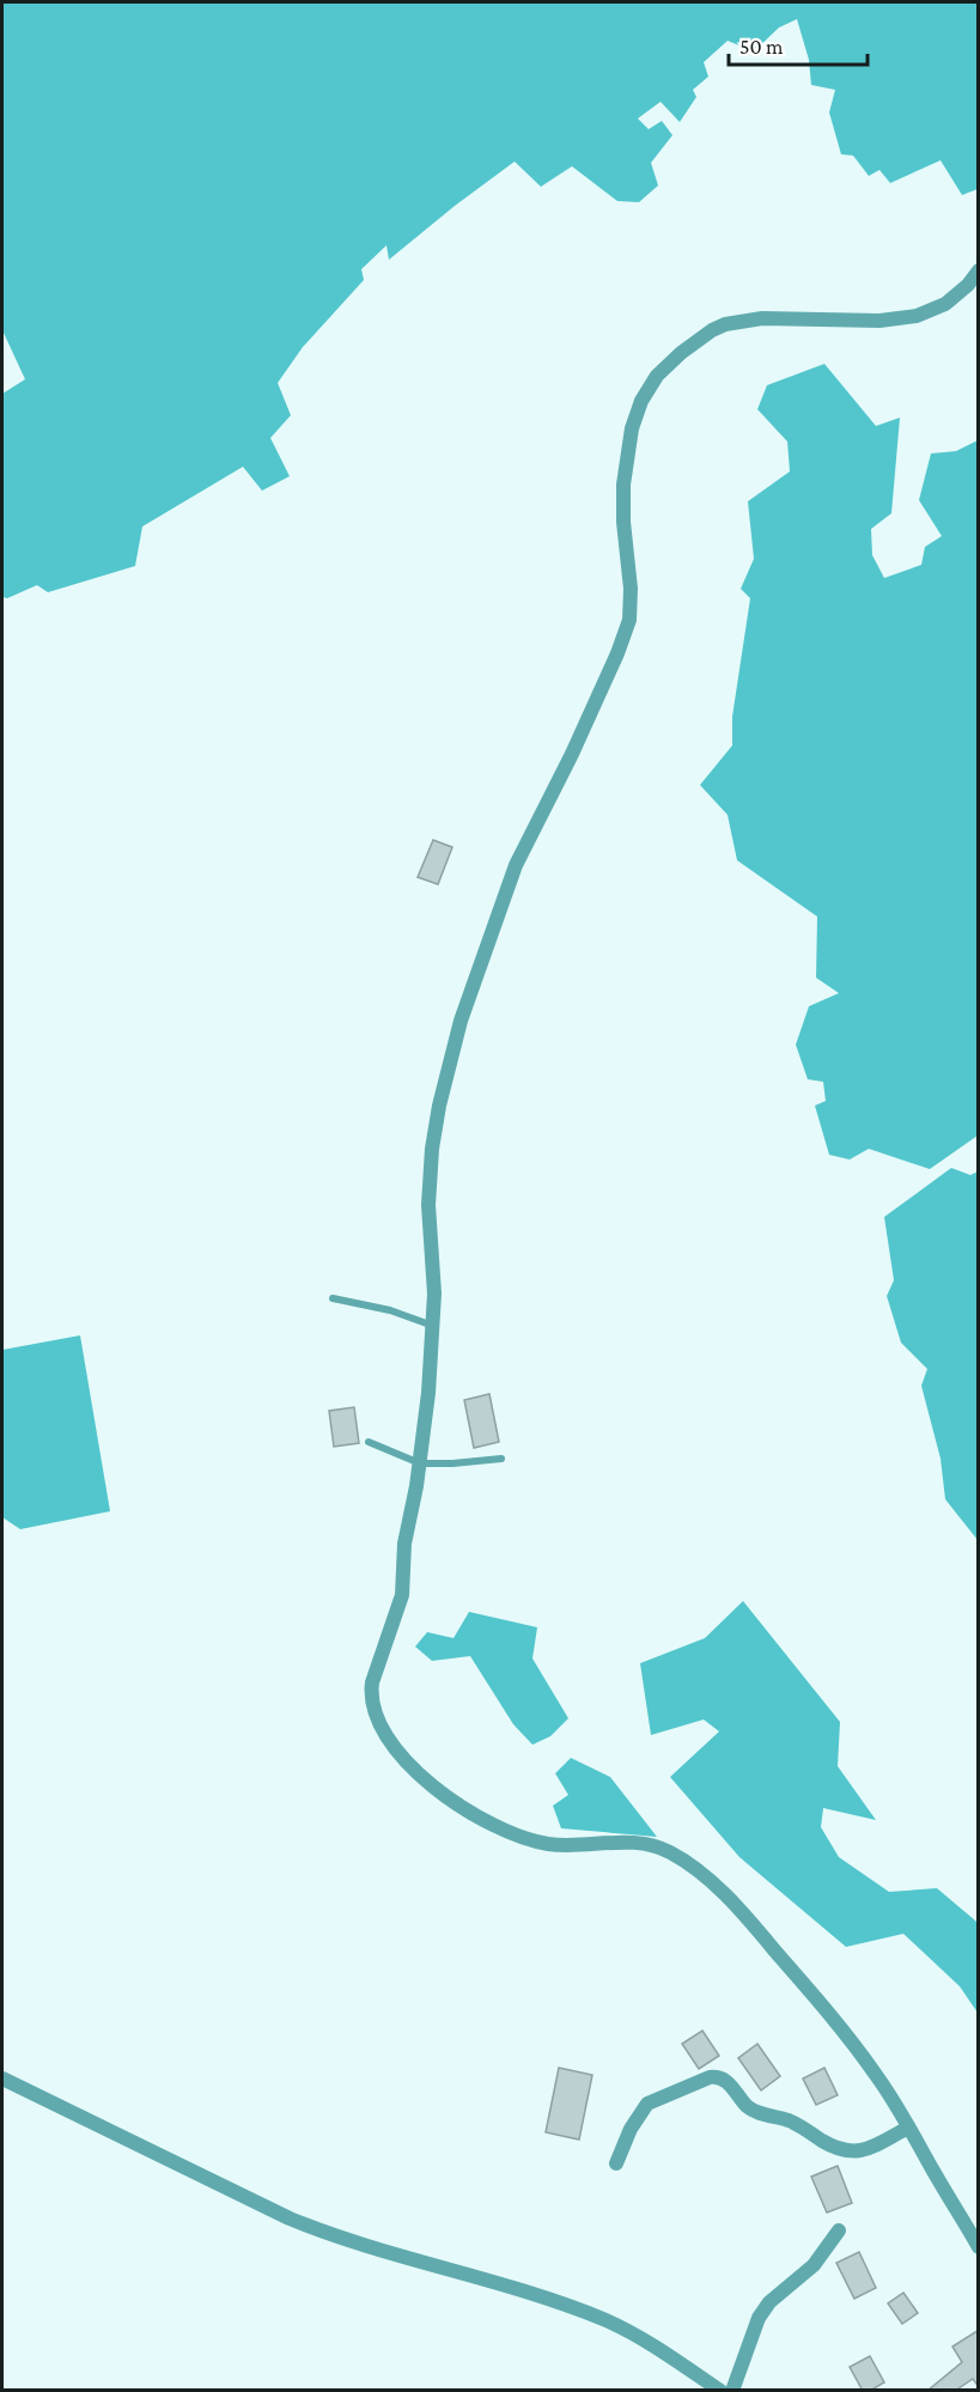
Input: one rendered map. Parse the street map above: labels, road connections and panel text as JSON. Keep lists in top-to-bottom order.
{
  "scale_bar": "50 m"
}
